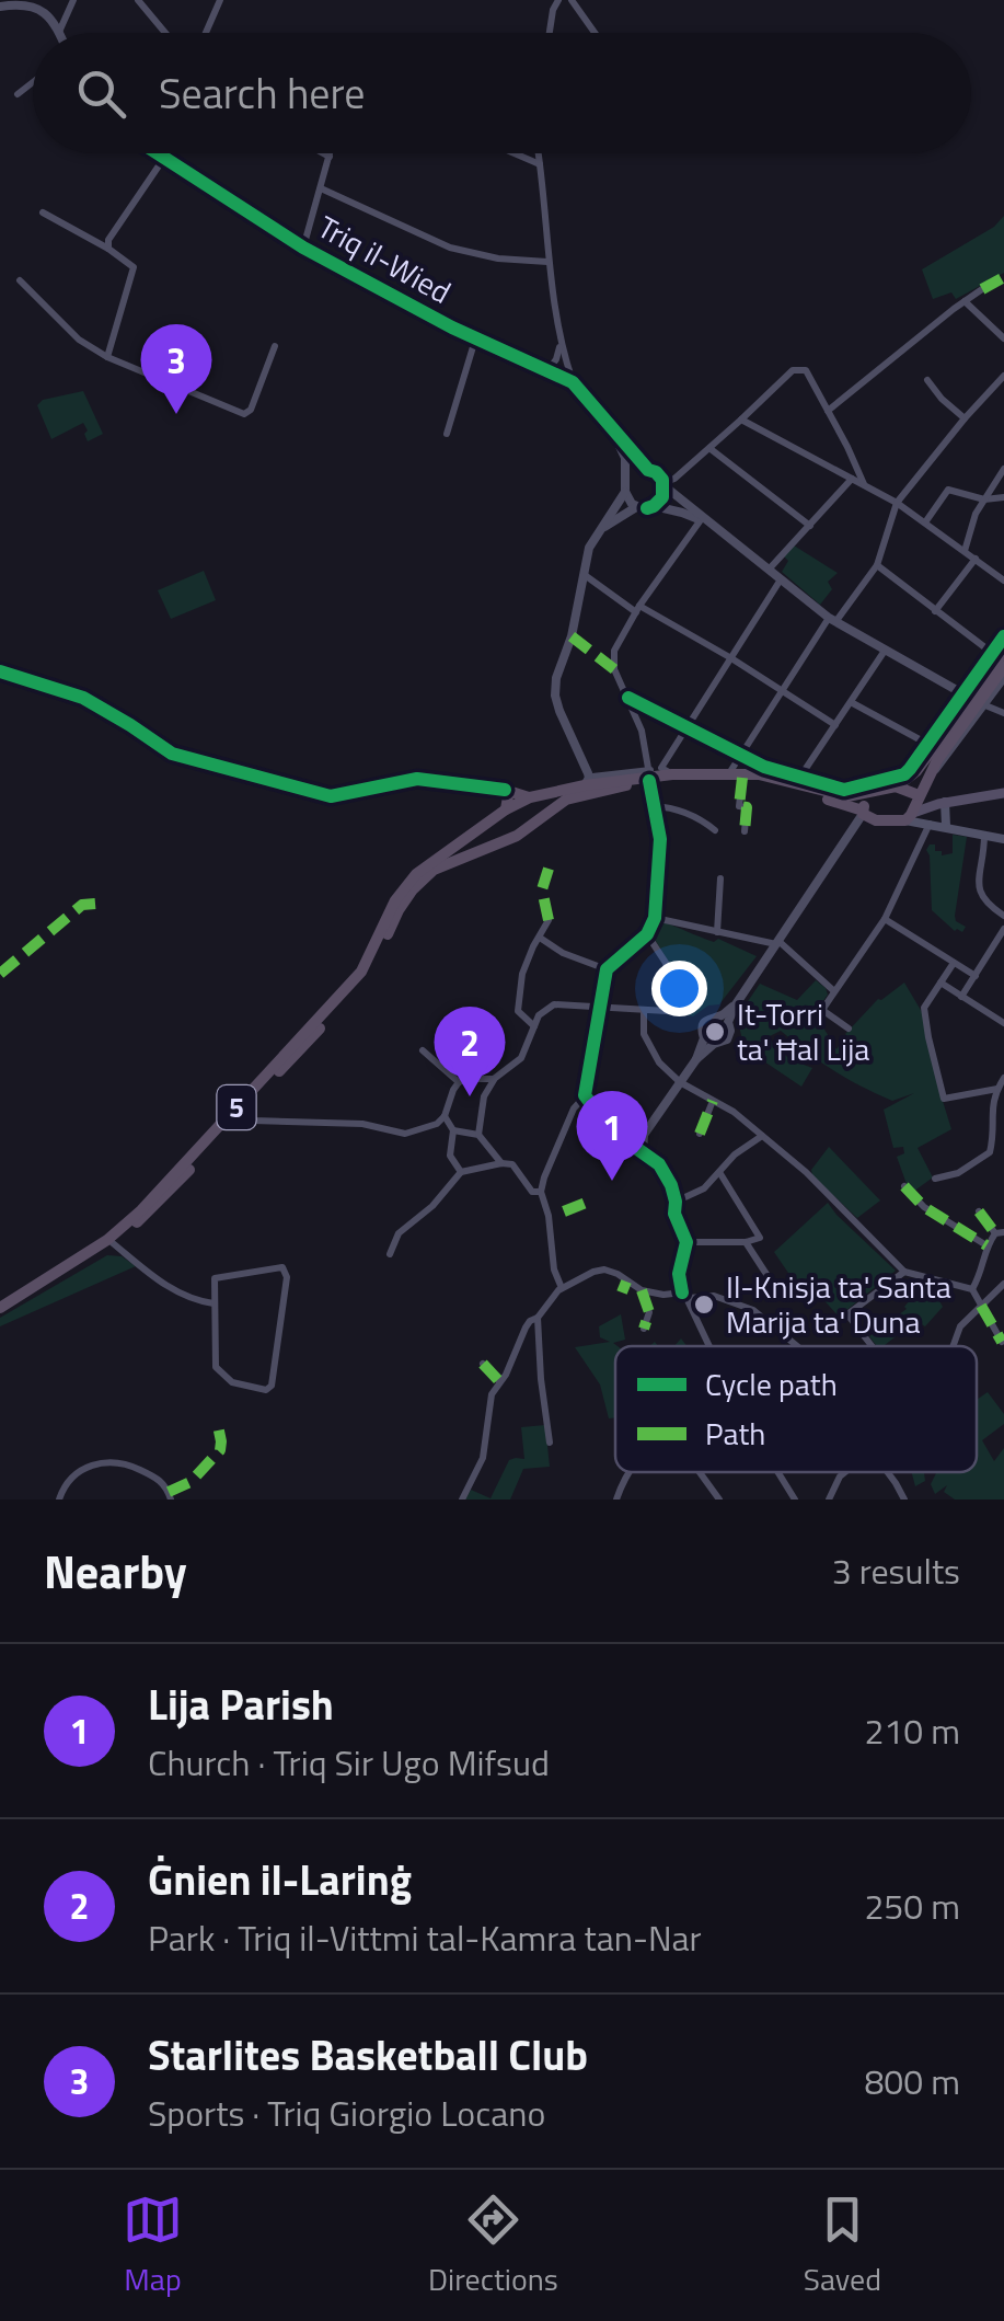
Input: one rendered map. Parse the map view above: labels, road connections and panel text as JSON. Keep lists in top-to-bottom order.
{
  "streets": {
    "highway": ["5"],
    "street": ["Triq il-Wied"]
  },
  "places": ["It-Torri ta' Ħal Lija", "Il-Knisja ta' Santa Marija ta' Duna"],
  "legend": ["Cycle path", "Path"],
  "page": {
    "search": "Search here",
    "pins": ["3", "2", "1"],
    "heading": ["Nearby", "3 results"],
    "list": [
      {
        "mark": "1",
        "name": "Lija Parish",
        "note": "Church · Triq Sir Ugo Mifsud",
        "value": "210 m"
      },
      {
        "mark": "2",
        "name": "Ġnien il-Larinġ",
        "note": "Park · Triq il-Vittmi tal-Kamra tan-Nar",
        "value": "250 m"
      },
      {
        "mark": "3",
        "name": "Starlites Basketball Club",
        "note": "Sports · Triq Giorgio Locano",
        "value": "800 m"
      }
    ],
    "nav": ["Map", "Directions", "Saved"]
  }
}
